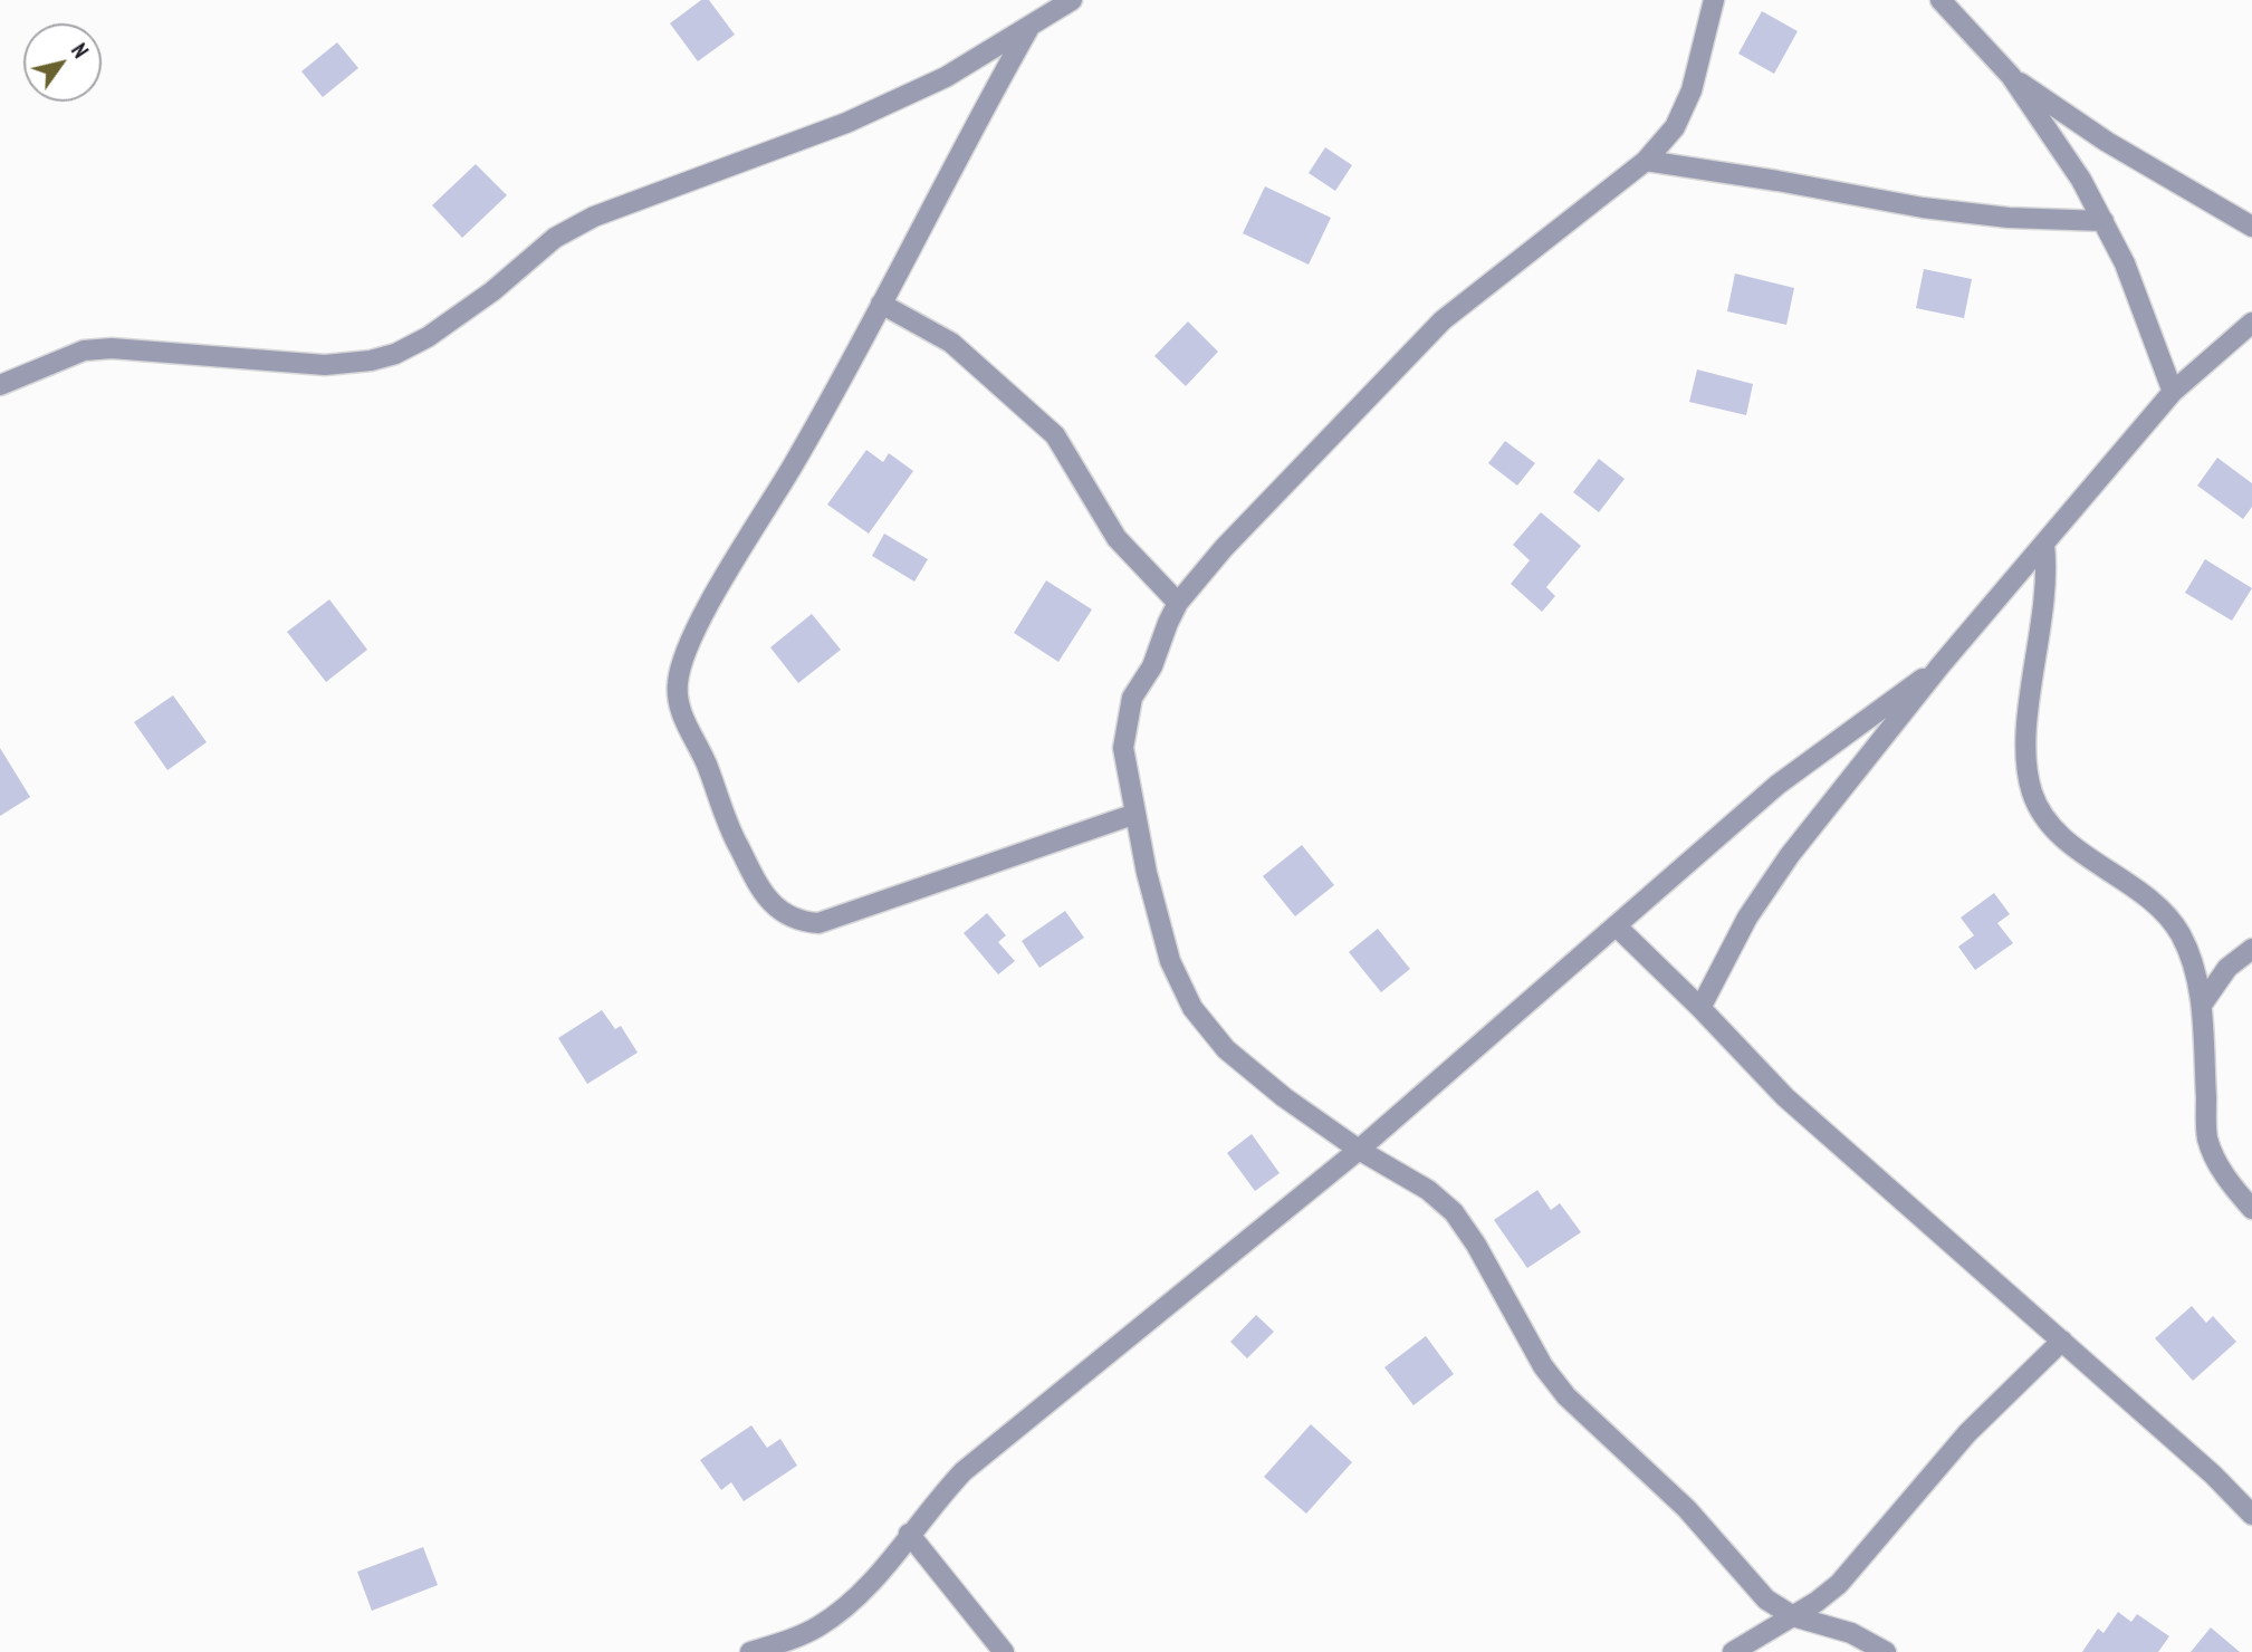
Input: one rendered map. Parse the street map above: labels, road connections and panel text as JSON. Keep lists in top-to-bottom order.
{
  "north": "top right"
}
